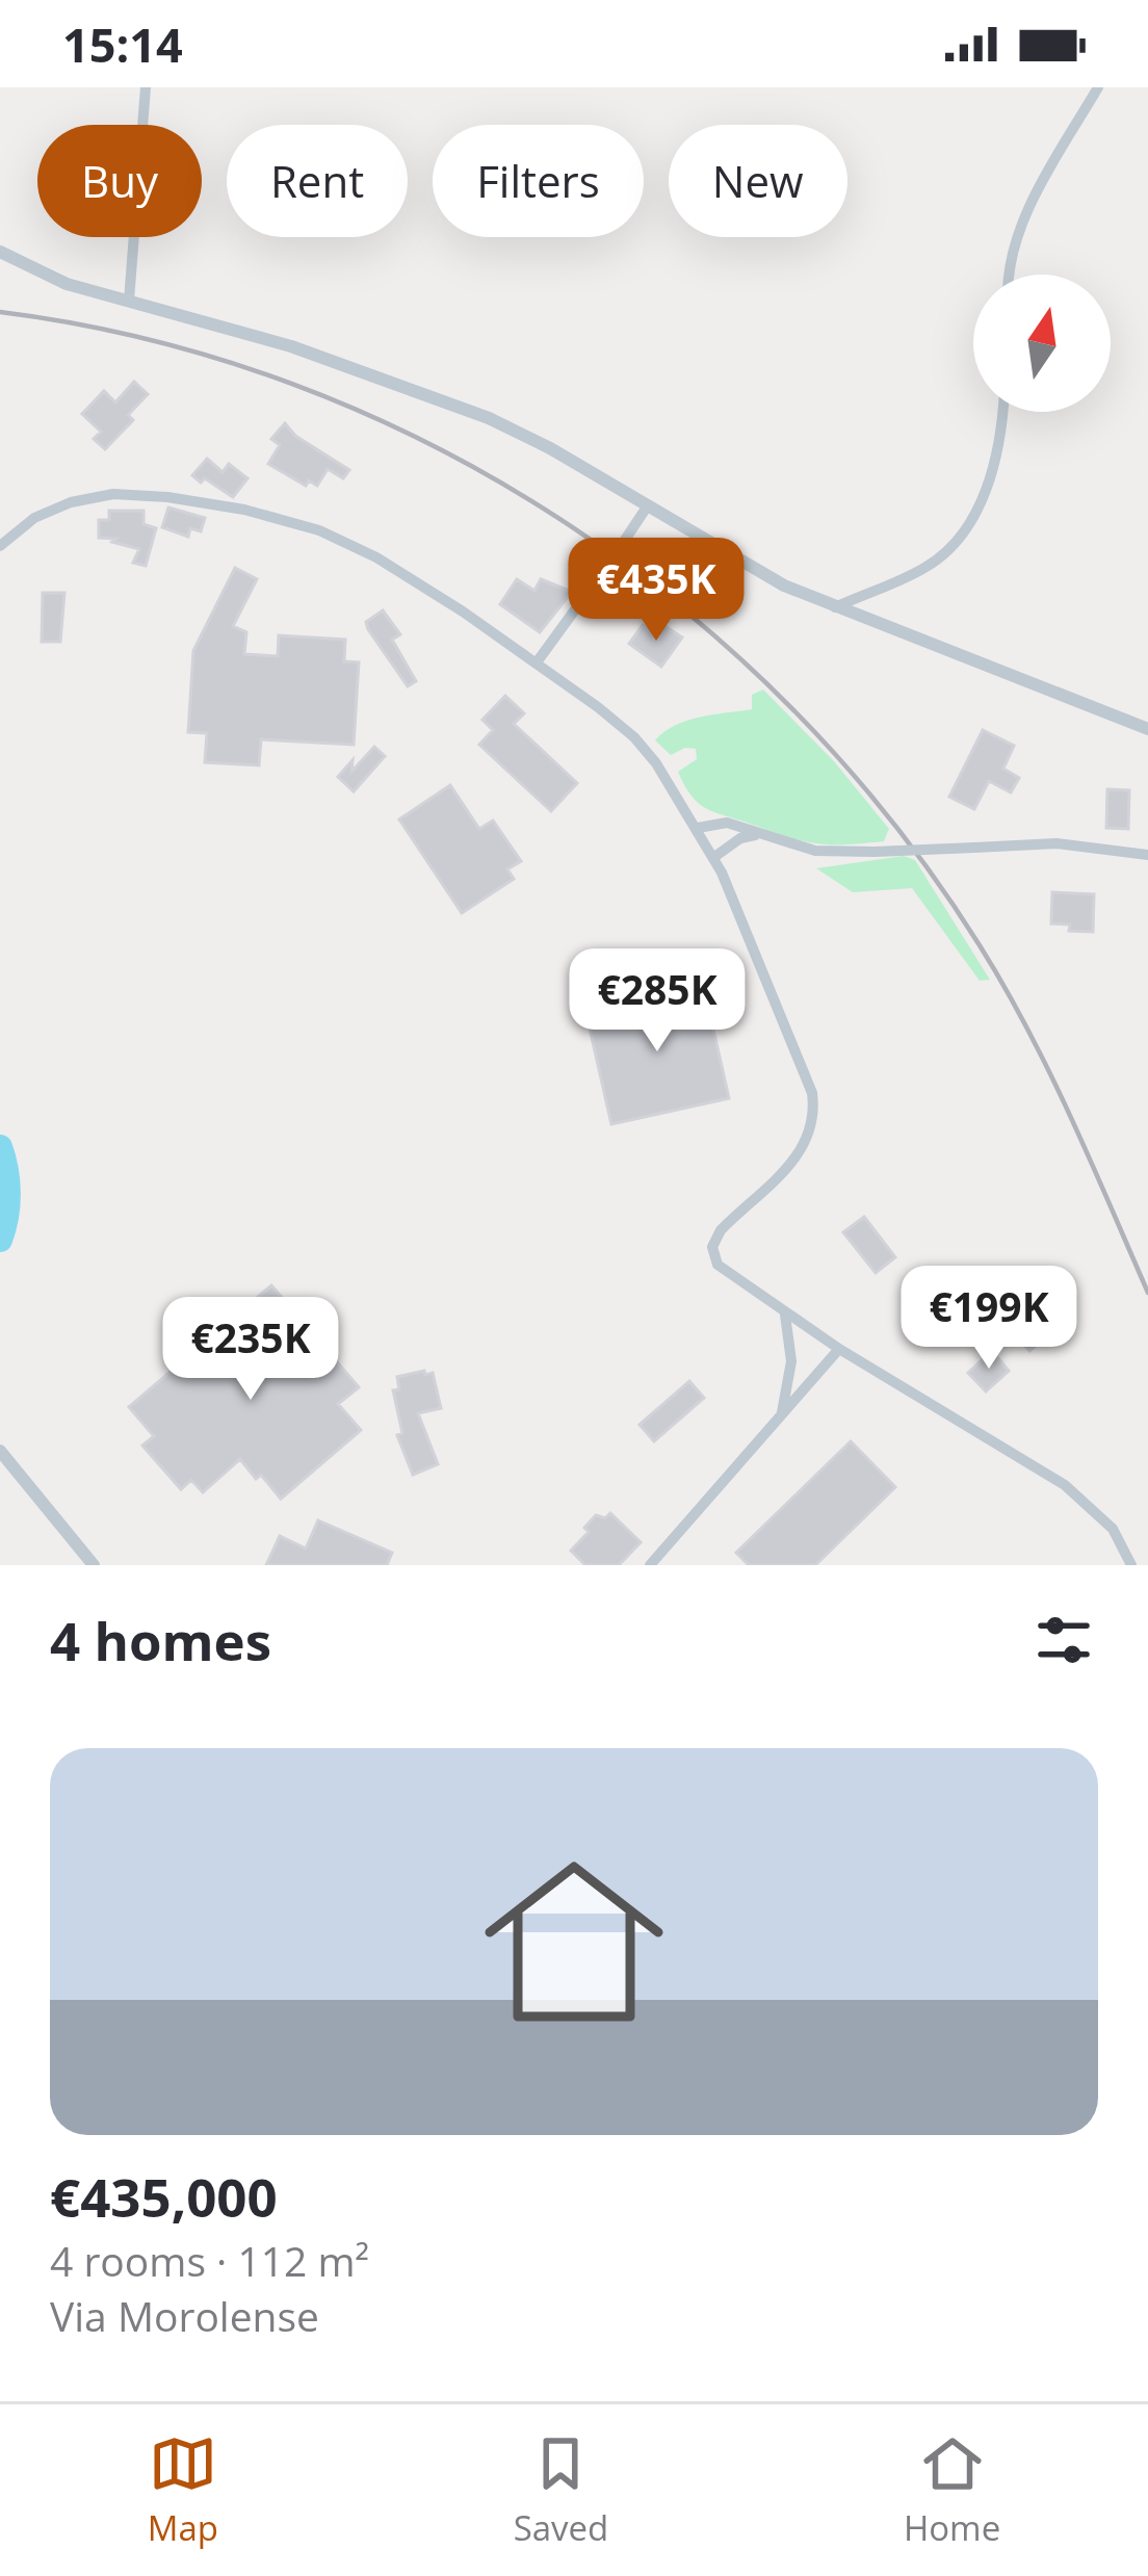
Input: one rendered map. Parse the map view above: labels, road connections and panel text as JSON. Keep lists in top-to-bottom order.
{
  "north": "top",
  "page": {
    "status": "15:14",
    "chip": [
      "Buy",
      "Rent",
      "Filters",
      "New"
    ],
    "price": [
      "€435K",
      "€285K",
      "€199K",
      "€235K"
    ],
    "heading": "4 homes",
    "list": [
      {
        "name": "€435,000",
        "note": "4 rooms · 112 m² · Via Morolense"
      }
    ],
    "tabs": ["Map", "Saved", "Home"]
  }
}
